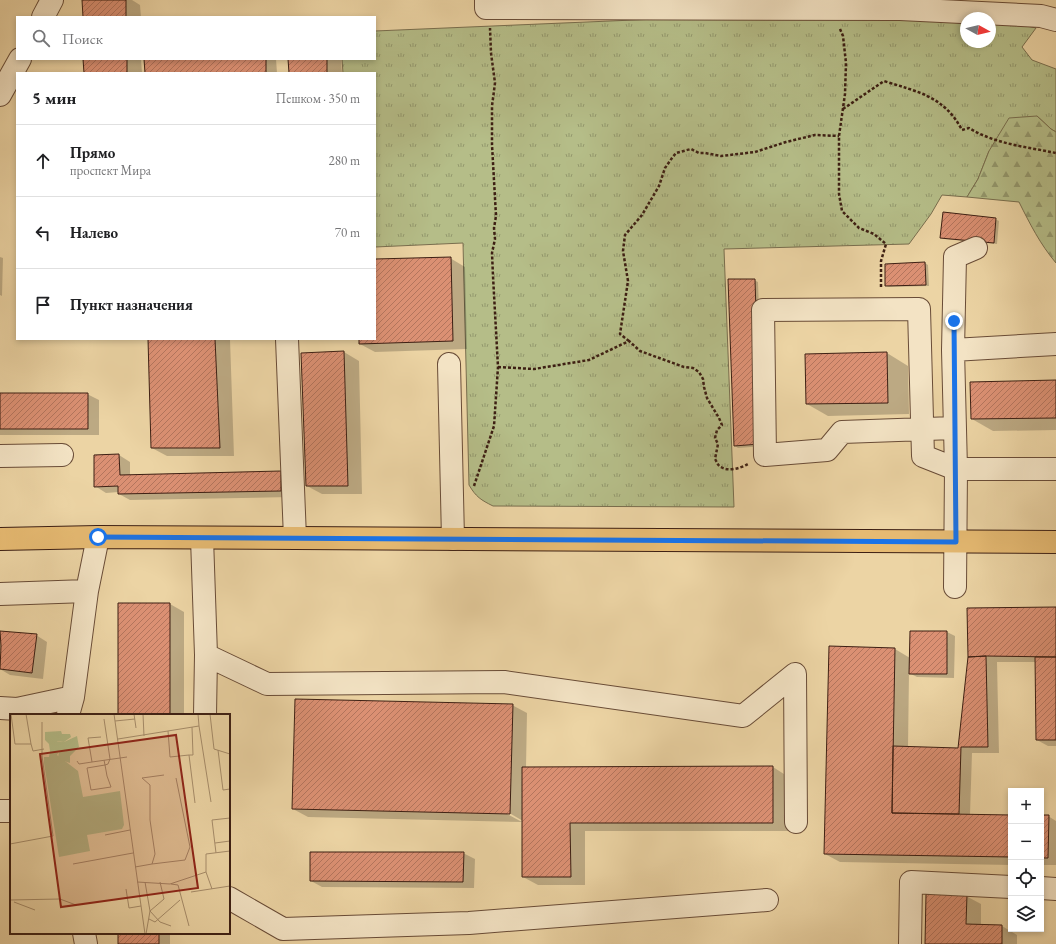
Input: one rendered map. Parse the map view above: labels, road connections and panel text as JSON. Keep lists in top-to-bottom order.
{
  "north": "right",
  "page": {
    "search": "Поиск",
    "heading": ["5 мин", "Пешком · 350 m"],
    "list": [
      ["Прямо", "проспект Мира", "280 m"],
      ["Налево", "70 m"],
      "Пункт назначения"
    ],
    "map_buttons": ["+", "−"]
  }
}
